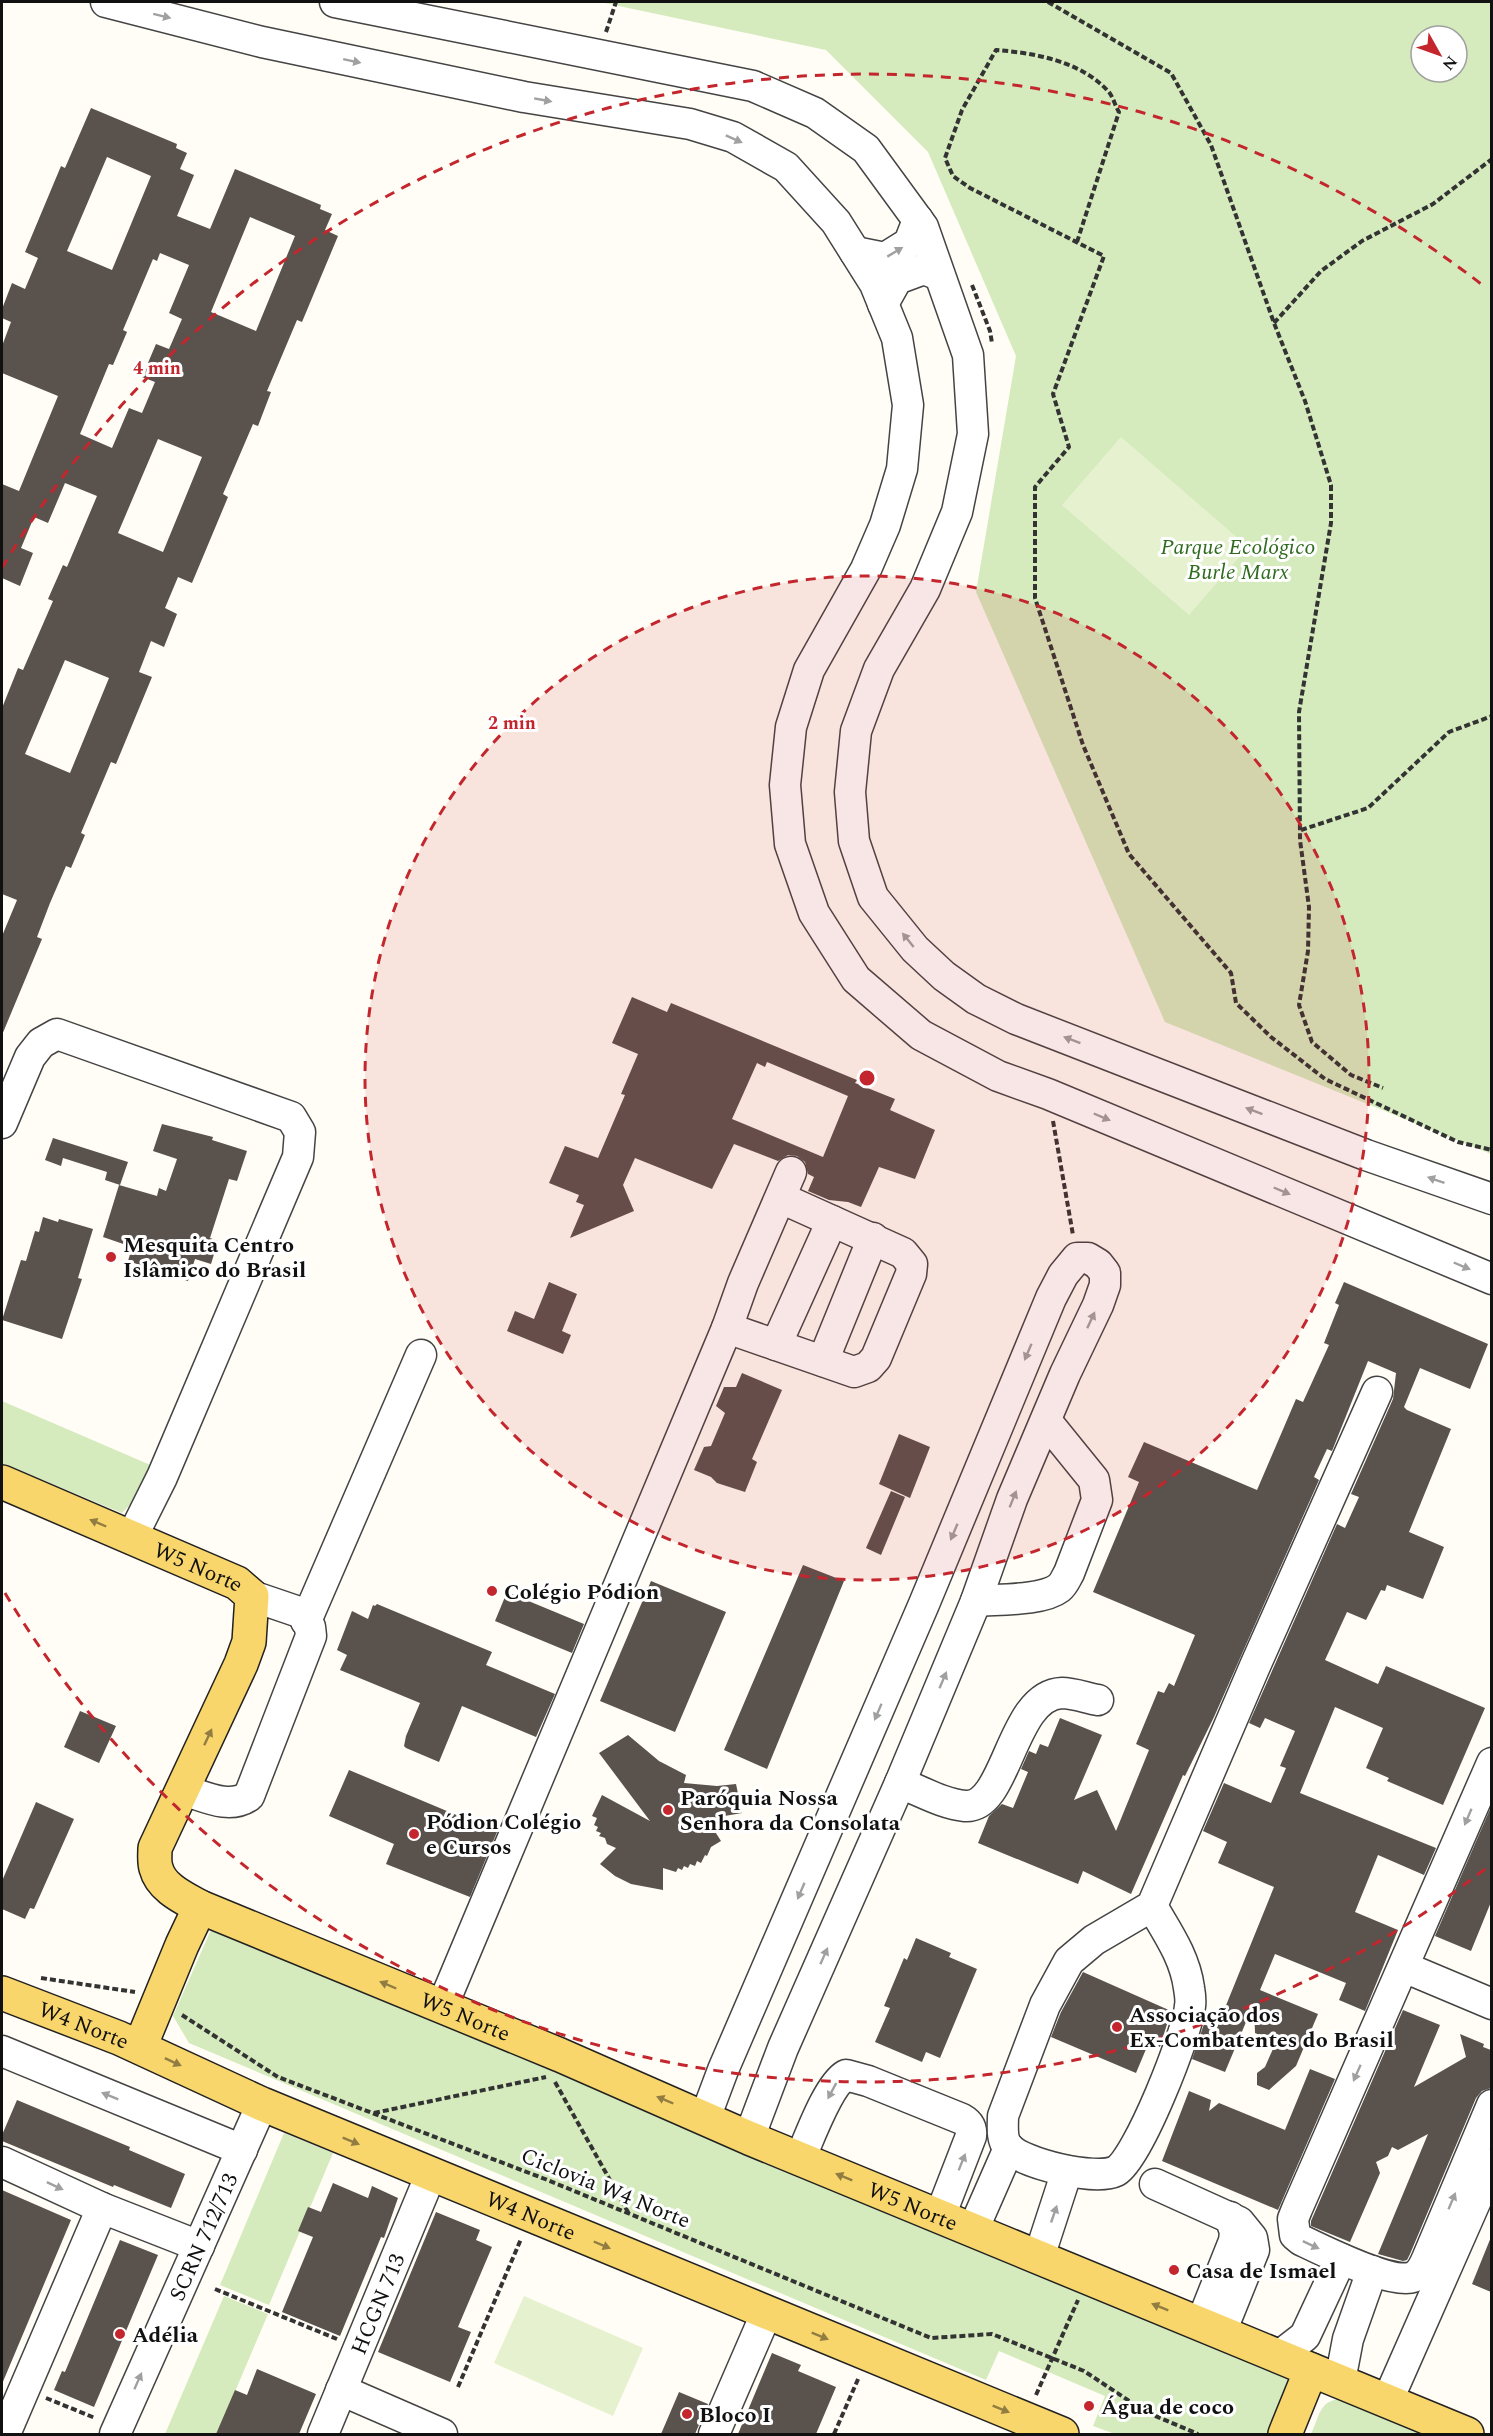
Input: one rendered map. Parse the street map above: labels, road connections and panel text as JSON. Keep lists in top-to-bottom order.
{
  "streets": {
    "main road": ["W5 Norte", "W4 Norte"],
    "street": ["SCRN 712/713", "HCGN 713"],
    "path": ["Ciclovia W4 Norte"]
  },
  "crossings": [
    ["W4 Norte", "Ciclovia W4 Norte"],
    ["W4 Norte", "SCRN 712/713"],
    ["W4 Norte", "HCGN 713"]
  ],
  "one_way": ["W5 Norte", "W4 Norte"],
  "parks": ["Parque Ecológico Burle Marx"],
  "places": [
    "Mesquita Centro Islâmico do Brasil",
    "Colégio Pódion",
    "Paróquia Nossa Senhora da Consolata",
    "Pódion Colégio e Cursos",
    "Associação dos Ex-Combatentes do Brasil",
    "Casa de Ismael",
    "Adélia",
    "Água de coco",
    "Bloco I"
  ],
  "north": "bottom right",
  "rings": ["4 min", "2 min"]
}
